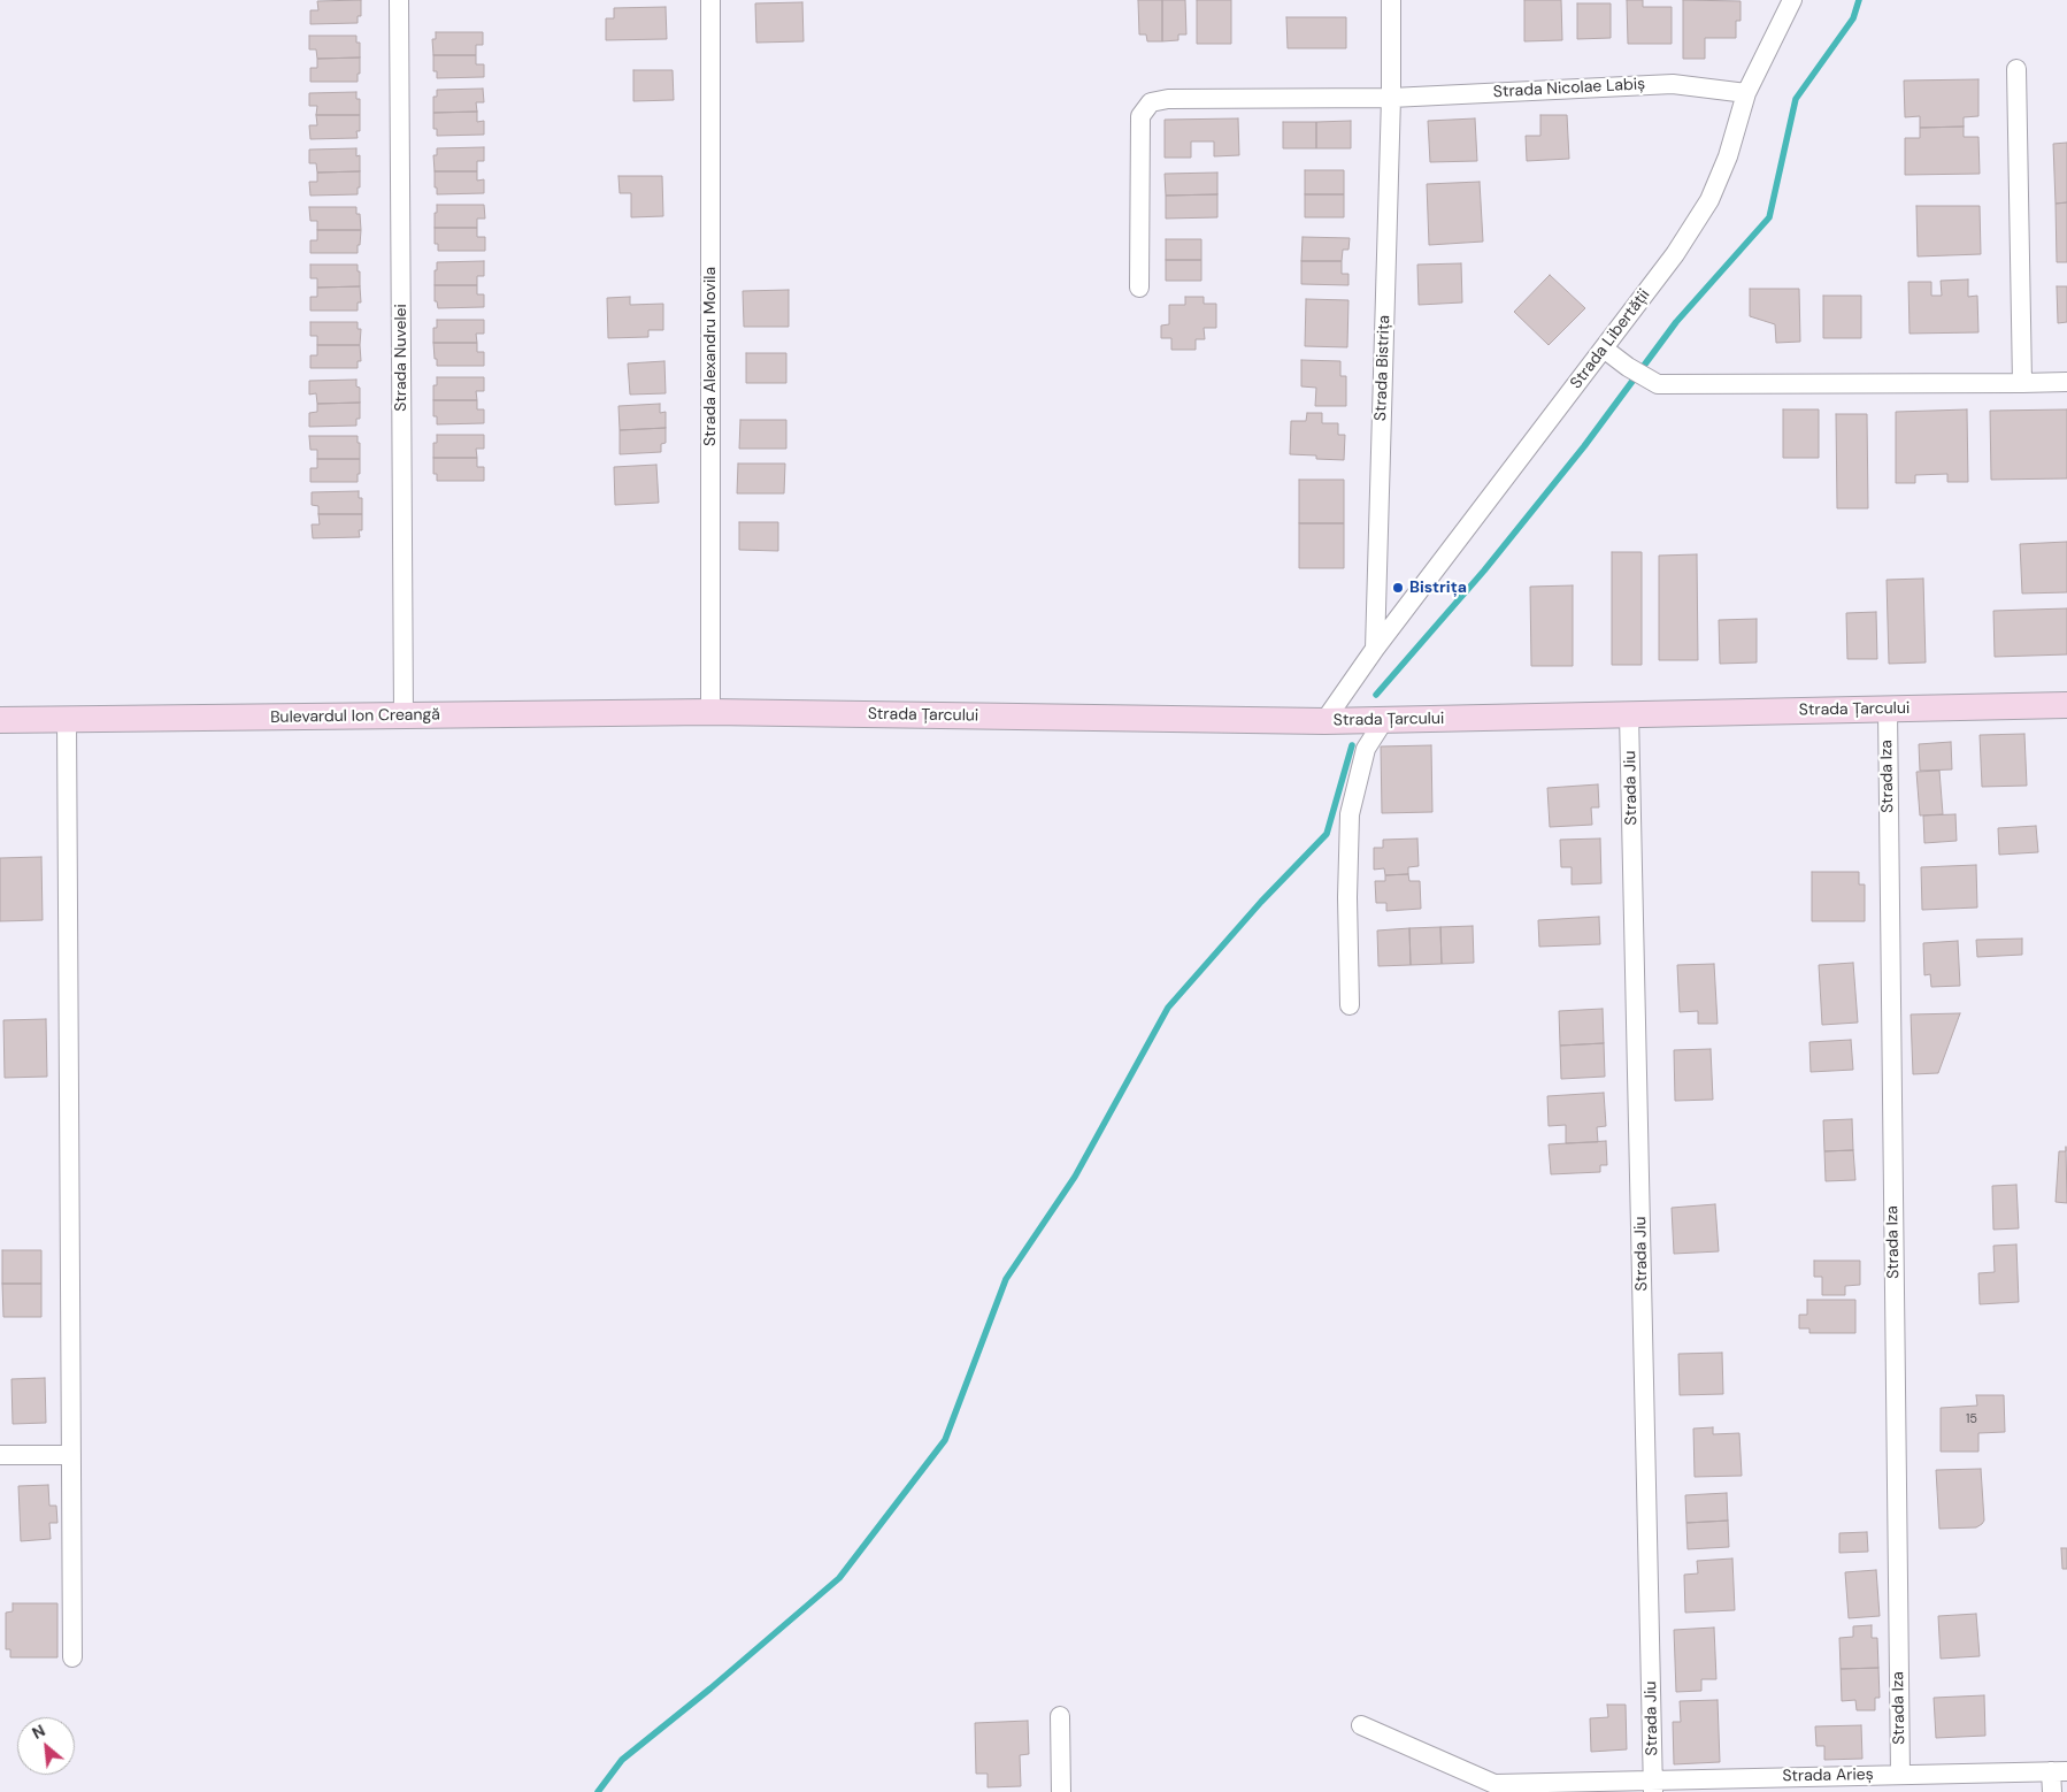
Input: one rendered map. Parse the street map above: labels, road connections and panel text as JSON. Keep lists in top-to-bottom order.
{
  "streets": {
    "street": [
      "Strada Nicolae Labiș",
      "Strada Libertății",
      "Strada Alexandru Movila",
      "Strada Nuvelei",
      "Strada Bistrița",
      "Strada Țarcului",
      "Bulevardul Ion Creangă",
      "Strada Iza",
      "Strada Jiu",
      "Strada Arieș"
    ]
  },
  "crossings": [
    ["Strada Nicolae Labiș", "Strada Libertății"],
    ["Strada Nicolae Labiș", "Strada Bistrița"],
    ["Strada Libertății", "Strada Bistrița"],
    ["Strada Alexandru Movila", "Strada Țarcului"],
    ["Strada Alexandru Movila", "Bulevardul Ion Creangă"],
    ["Strada Nuvelei", "Bulevardul Ion Creangă"],
    ["Strada Țarcului", "Bulevardul Ion Creangă"],
    ["Strada Țarcului", "Strada Iza"],
    ["Strada Țarcului", "Strada Jiu"],
    ["Strada Iza", "Strada Arieș"],
    ["Strada Jiu", "Strada Arieș"]
  ],
  "places": ["Bistrița"],
  "house_numbers": ["15"],
  "north": "top left"
}
